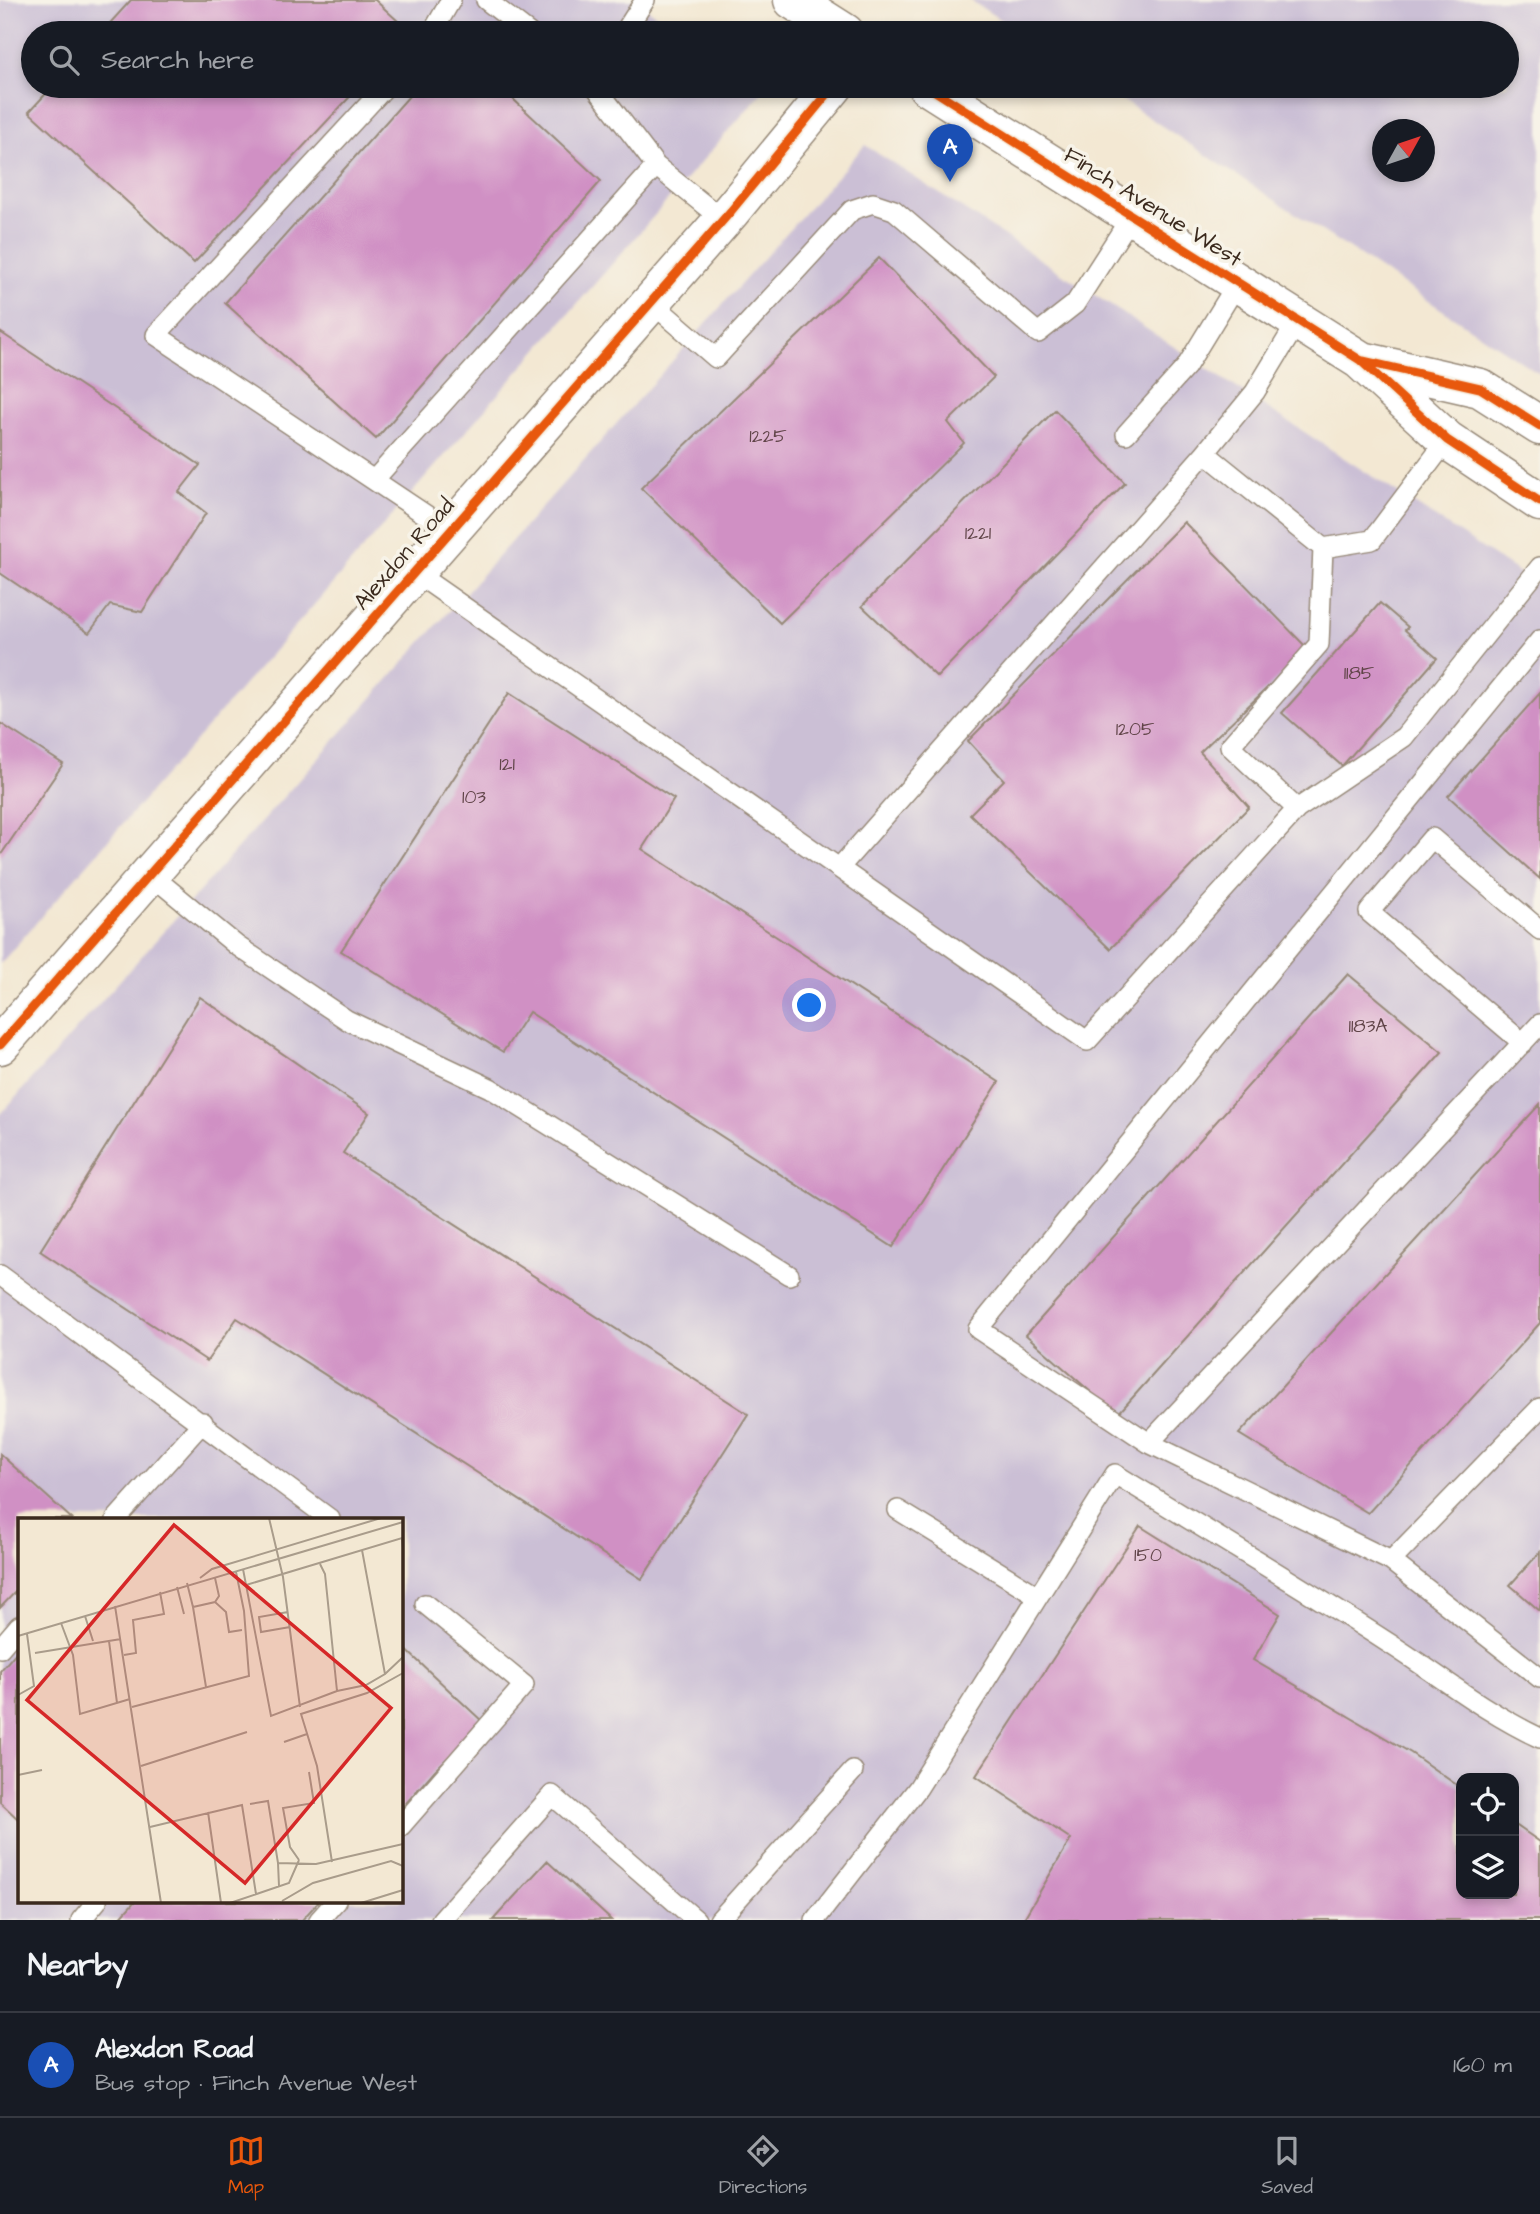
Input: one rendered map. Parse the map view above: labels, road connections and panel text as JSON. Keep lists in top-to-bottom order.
{
  "streets": {
    "street": ["Finch Avenue West", "Alexdon Road"]
  },
  "house_numbers": [
    "1225",
    "1221",
    "1185",
    "1205",
    "121",
    "103",
    "1183A",
    "150"
  ],
  "north": "top right",
  "page": {
    "search": "Search here",
    "pins": "A",
    "heading": "Nearby",
    "list": [
      {
        "mark": "A",
        "name": "Alexdon Road",
        "note": "Bus stop · Finch Avenue West",
        "value": "160 m"
      }
    ],
    "nav": ["Map", "Directions", "Saved"]
  }
}
